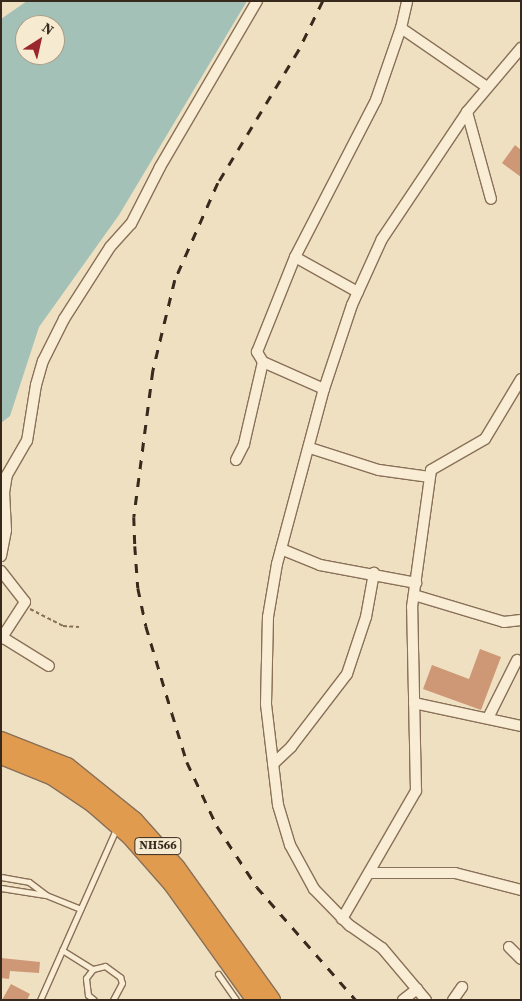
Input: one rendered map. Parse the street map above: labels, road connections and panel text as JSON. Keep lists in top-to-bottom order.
{
  "streets": {
    "highway": ["NH566"]
  },
  "north": "top right"
}
